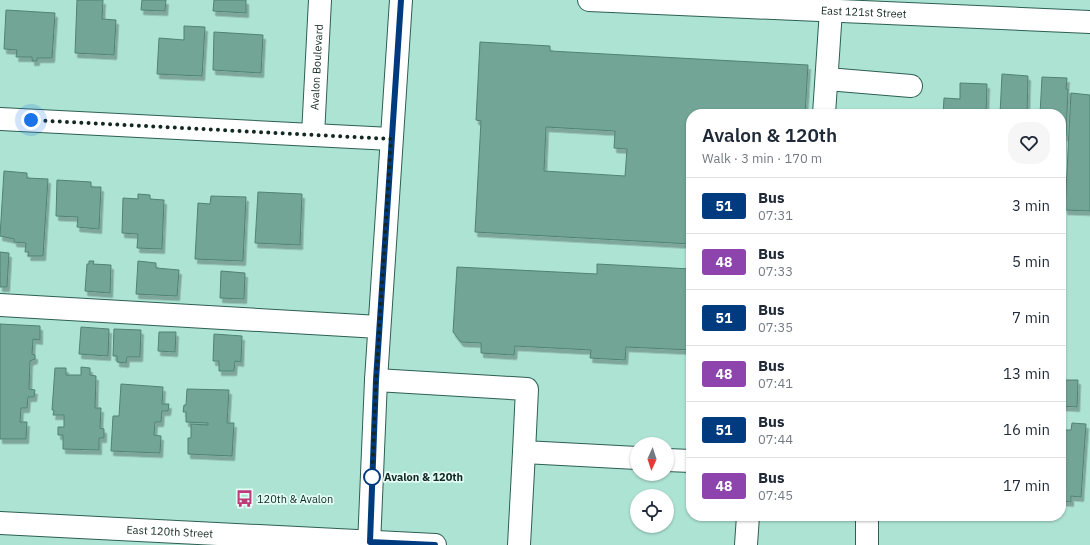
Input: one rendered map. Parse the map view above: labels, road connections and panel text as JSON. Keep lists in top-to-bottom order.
{
  "streets": {
    "street": ["East 121st Street", "Avalon Boulevard", "East 120th Street"]
  },
  "places": {
    "other": ["Avalon & 120th"],
    "bus stop": ["120th & Avalon"]
  },
  "lines": ["bus line 51"],
  "north": "bottom",
  "page": {
    "heading": ["Avalon & 120th", "Walk · 3 min · 170 m"],
    "list": [
      {
        "mark": "51",
        "name": "Bus",
        "note": "07:31",
        "value": "3 min"
      },
      {
        "mark": "48",
        "name": "Bus",
        "note": "07:33",
        "value": "5 min"
      },
      {
        "mark": "51",
        "name": "Bus",
        "note": "07:35",
        "value": "7 min"
      },
      {
        "mark": "48",
        "name": "Bus",
        "note": "07:41",
        "value": "13 min"
      },
      {
        "mark": "51",
        "name": "Bus",
        "note": "07:44",
        "value": "16 min"
      },
      {
        "mark": "48",
        "name": "Bus",
        "note": "07:45",
        "value": "17 min"
      }
    ]
  }
}
